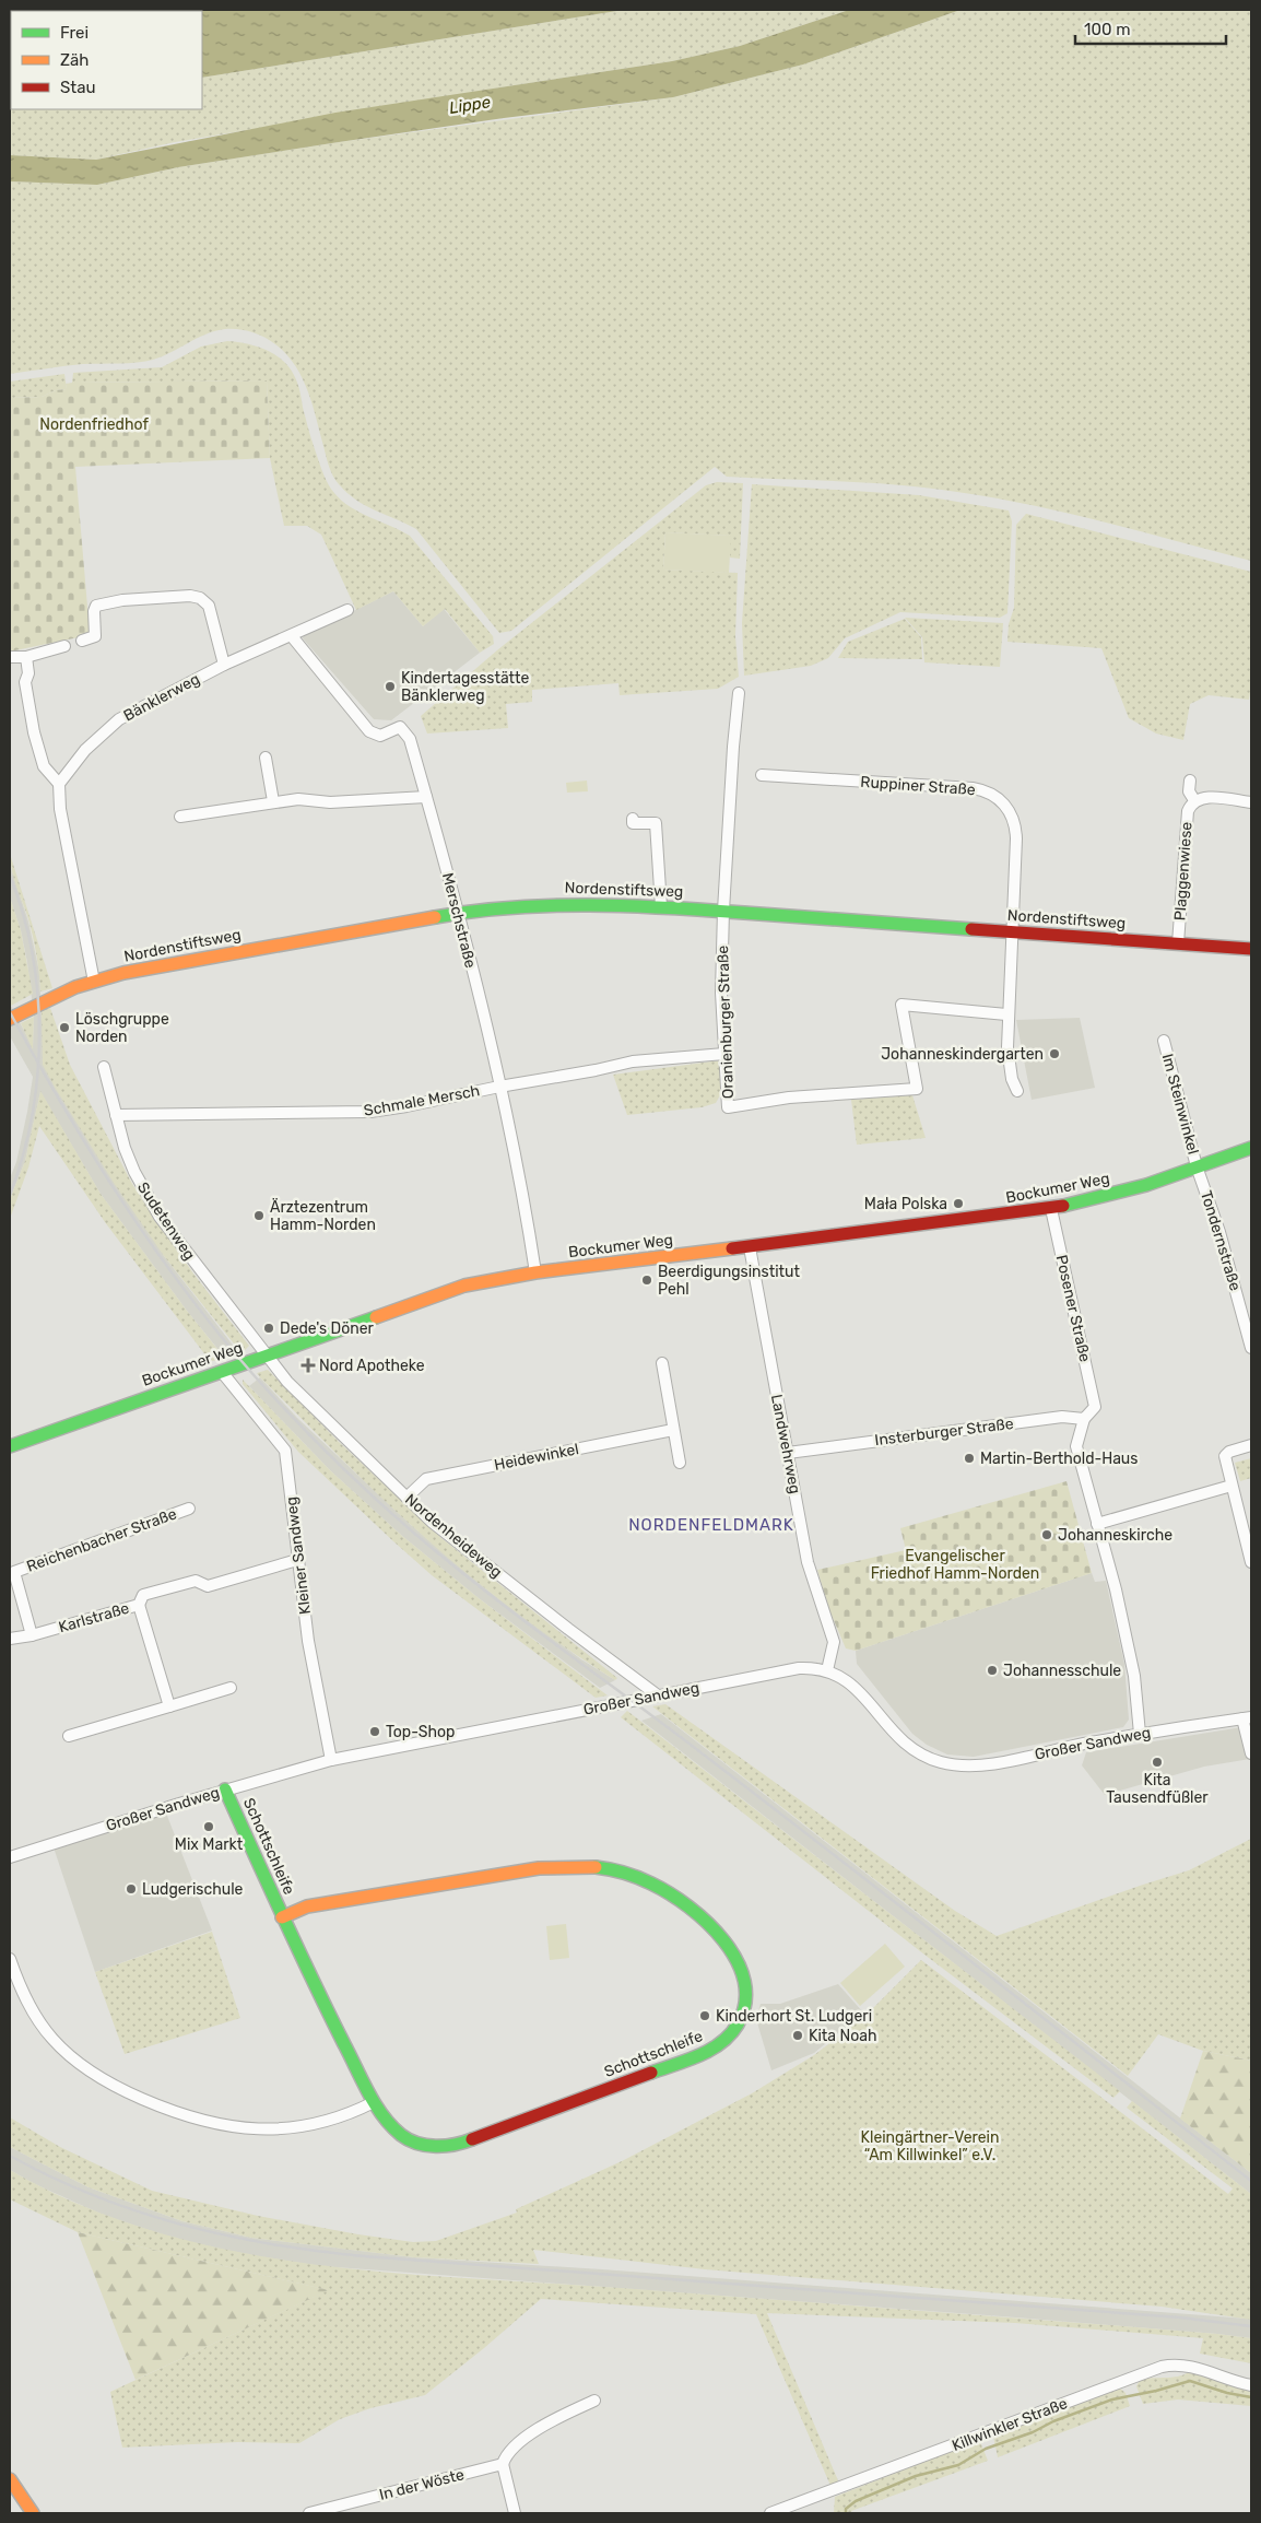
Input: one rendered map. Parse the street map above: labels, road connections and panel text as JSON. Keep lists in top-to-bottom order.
{
  "streets": {
    "street": [
      "Bänklerweg",
      "Ruppiner Straße",
      "Plaggenwiese",
      "Nordenstiftsweg",
      "Merschstraße",
      "Oranienburger Straße",
      "Schmale Mersch",
      "Im Steinwinkel",
      "Bockumer Weg",
      "Sudetenweg",
      "Tondernstraße",
      "Posener Straße",
      "Insterburger Straße",
      "Landwehrweg",
      "Heidewinkel",
      "Nordenheideweg",
      "Reichenbacher Straße",
      "Kleiner Sandweg",
      "Karlstraße",
      "Großer Sandweg",
      "Schottschleife",
      "Killwinkler Straße",
      "In der Wöste"
    ]
  },
  "crossings": [
    ["Bänklerweg", "Merschstraße"],
    ["Ruppiner Straße", "Nordenstiftsweg"],
    ["Ruppiner Straße", "Oranienburger Straße"],
    ["Plaggenwiese", "Nordenstiftsweg"],
    ["Nordenstiftsweg", "Merschstraße"],
    ["Nordenstiftsweg", "Oranienburger Straße"],
    ["Merschstraße", "Schmale Mersch"],
    ["Merschstraße", "Bockumer Weg"],
    ["Oranienburger Straße", "Schmale Mersch"],
    ["Schmale Mersch", "Sudetenweg"],
    ["Im Steinwinkel", "Bockumer Weg"],
    ["Im Steinwinkel", "Tondernstraße"],
    ["Bockumer Weg", "Sudetenweg"],
    ["Bockumer Weg", "Tondernstraße"],
    ["Bockumer Weg", "Posener Straße"],
    ["Bockumer Weg", "Landwehrweg"],
    ["Bockumer Weg", "Nordenheideweg"],
    ["Bockumer Weg", "Kleiner Sandweg"],
    ["Sudetenweg", "Nordenheideweg"],
    ["Posener Straße", "Insterburger Straße"],
    ["Insterburger Straße", "Landwehrweg"],
    ["Landwehrweg", "Großer Sandweg"],
    ["Heidewinkel", "Nordenheideweg"],
    ["Nordenheideweg", "Großer Sandweg"],
    ["Reichenbacher Straße", "Karlstraße"],
    ["Kleiner Sandweg", "Karlstraße"],
    ["Kleiner Sandweg", "Großer Sandweg"],
    ["Großer Sandweg", "Schottschleife"]
  ],
  "districts": ["NORDENFELDMARK"],
  "water": ["Lippe"],
  "parks": ["Nordenfriedhof", "Evangelischer Friedhof Hamm-Norden", "Kleingärtner-Verein “Am Killwinkel” e.V."],
  "places": {
    "other": [
      "Kindertagesstätte Bänklerweg",
      "Löschgruppe Norden",
      "Johanneskindergarten",
      "Mała Polska",
      "Ärztezentrum Hamm-Norden",
      "Beerdigungsinstitut Pehl",
      "Dede's Döner",
      "Martin-Berthold-Haus",
      "Johanneskirche",
      "Johannesschule",
      "Top-Shop",
      "Kita Tausendfüßler",
      "Mix Markt",
      "Ludgerischule",
      "Kinderhort St. Ludgeri",
      "Kita Noah"
    ],
    "health": ["Nord Apotheke"]
  },
  "legend": ["Frei", "Zäh", "Stau"],
  "scale_bar": "100 m"
}
